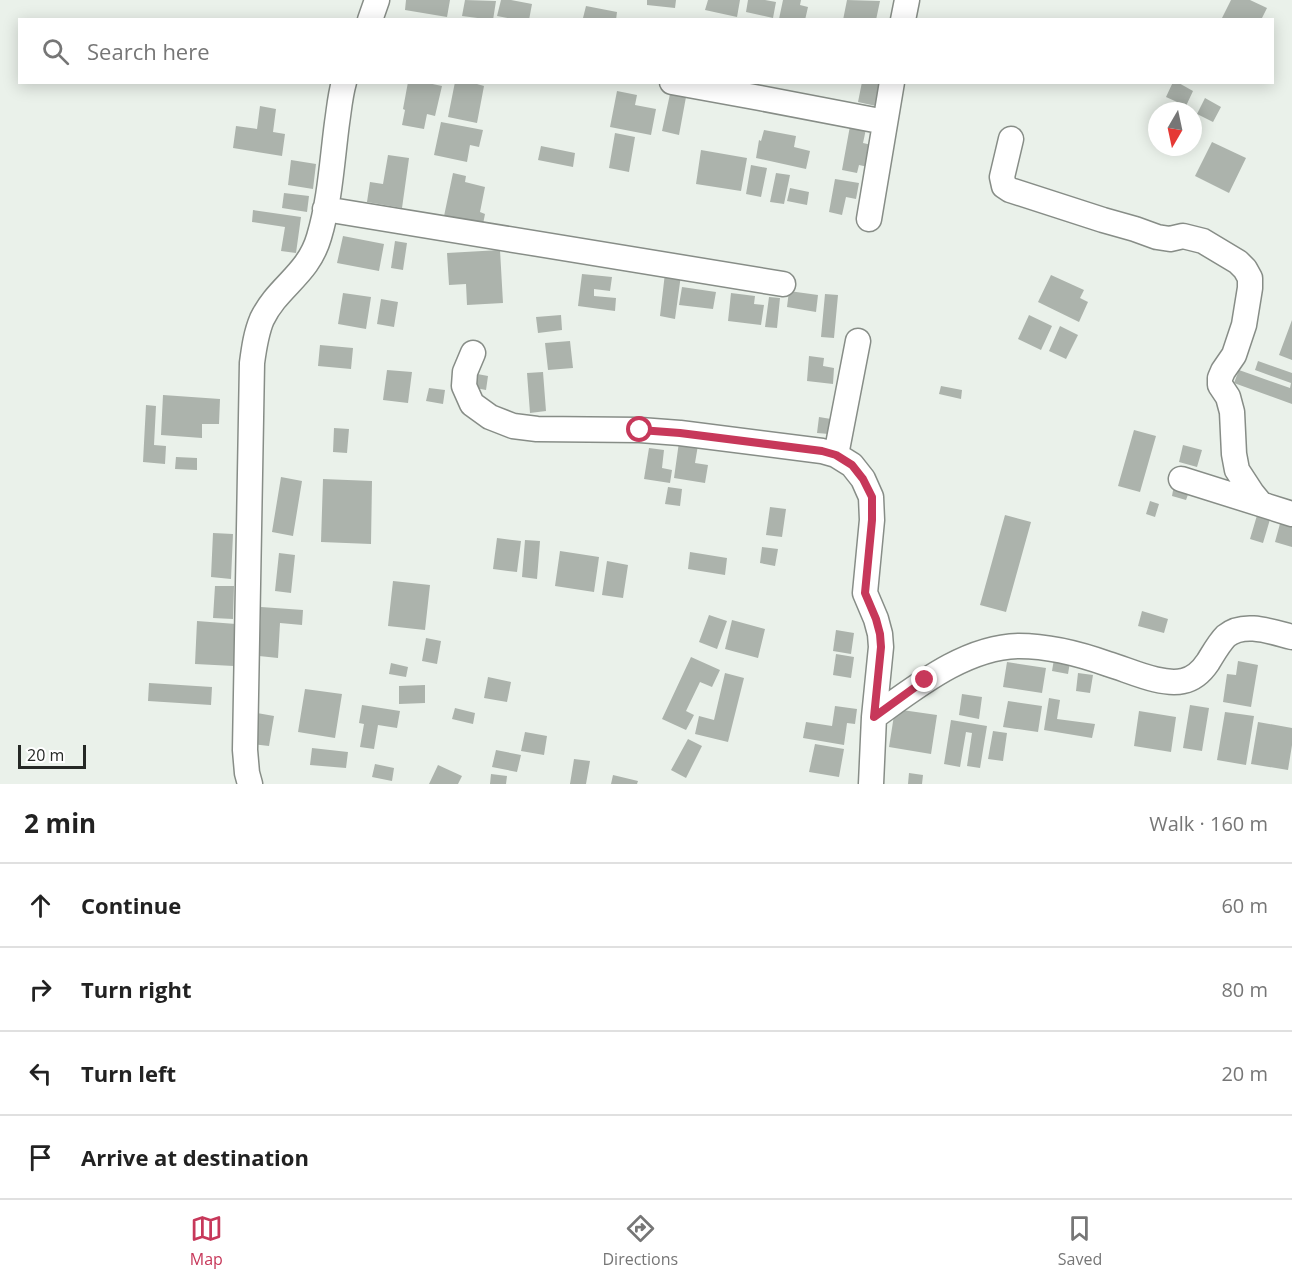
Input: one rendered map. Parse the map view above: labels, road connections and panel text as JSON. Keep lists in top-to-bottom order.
{
  "scale_bar": "20 m",
  "north": "bottom",
  "page": {
    "search": "Search here",
    "scale": "20 m",
    "heading": ["2 min", "Walk · 160 m"],
    "list": [
      ["Continue", "60 m"],
      ["Turn right", "80 m"],
      ["Turn left", "20 m"],
      "Arrive at destination"
    ],
    "nav": ["Map", "Directions", "Saved"]
  }
}
